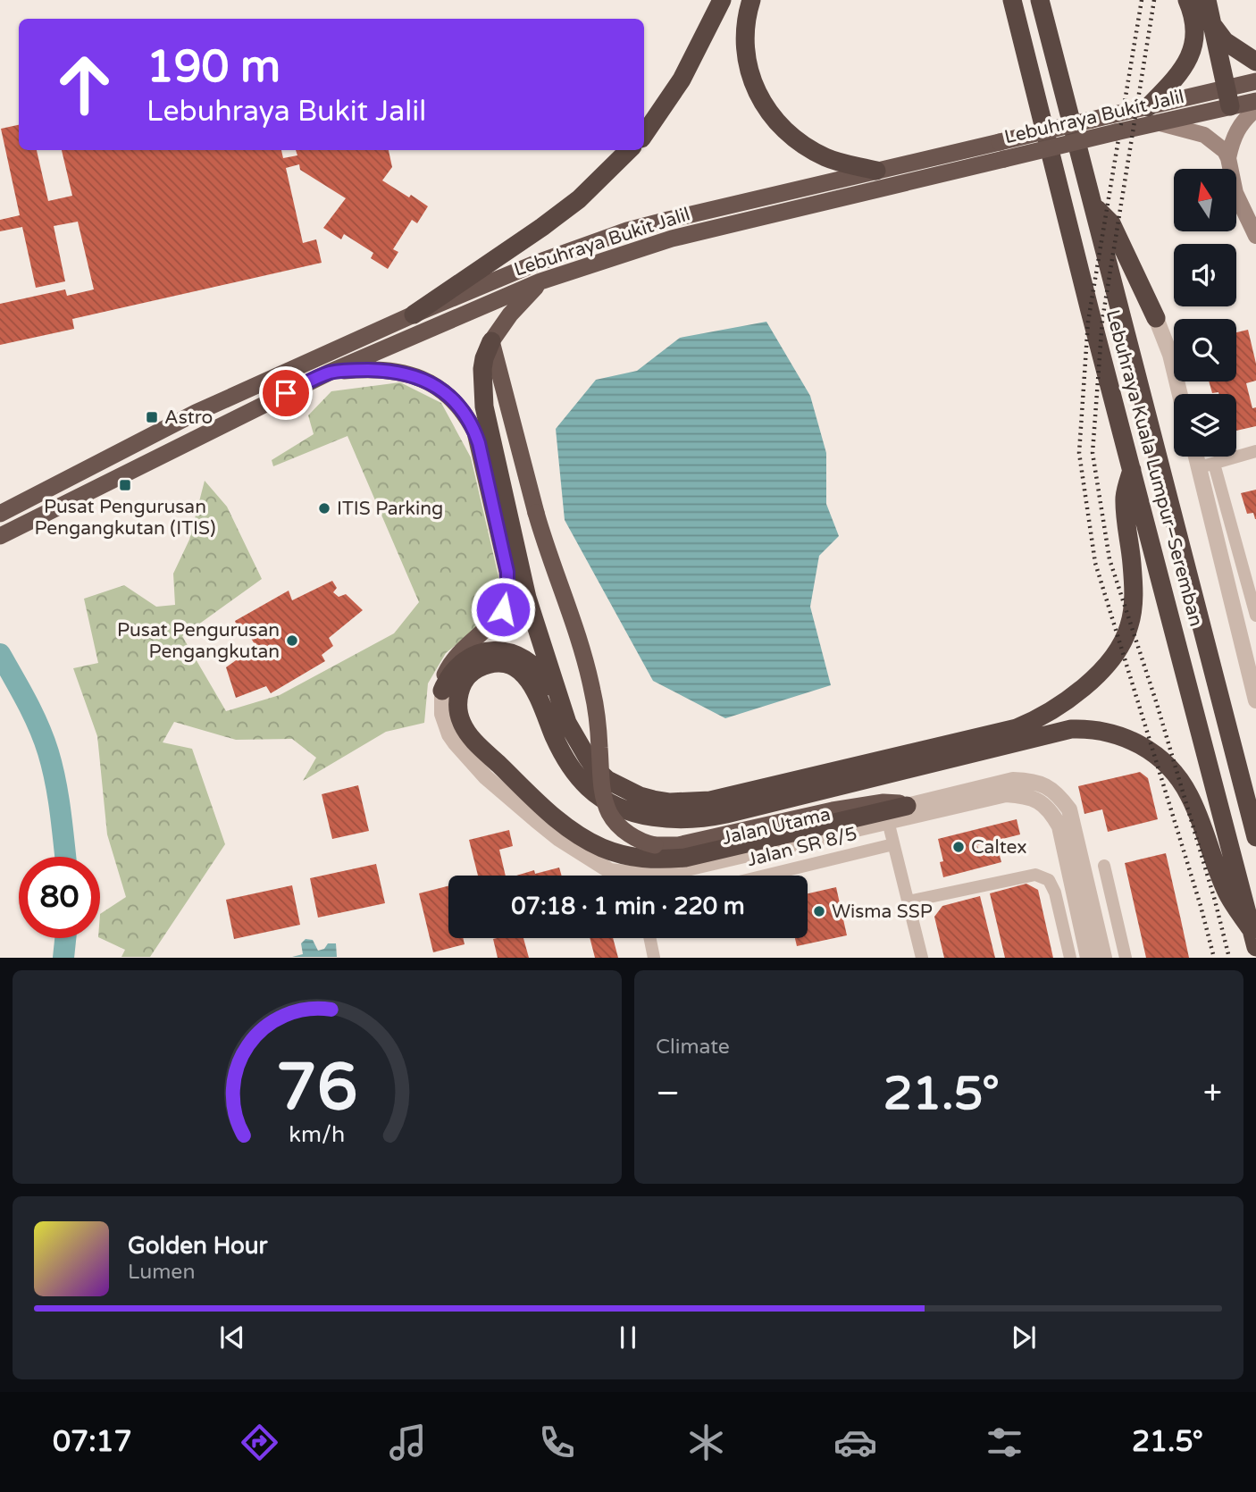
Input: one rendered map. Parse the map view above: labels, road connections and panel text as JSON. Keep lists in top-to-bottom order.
{
  "streets": {
    "highway": ["Lebuhraya Bukit Jalil", "Lebuhraya Kuala Lumpur–Seremban"],
    "street": ["Jalan Utama", "Jalan SR 8/5"]
  },
  "places": {
    "transit": ["Astro", "Pusat Pengurusan Pengangkutan (ITIS)"],
    "other": [
      "ITIS Parking",
      "Pusat Pengurusan Pengangkutan",
      "Caltex",
      "Wisma SSP"
    ]
  },
  "north": "top",
  "page": {
    "turn": ["190 m", "Lebuhraya Bukit Jalil"],
    "limit": "80",
    "trip": "07:18 · 1 min · 220 m",
    "tile": "Climate",
    "heat": ["−", "21.5°", "+"],
    "song": ["Golden Hour", "Lumen"],
    "tabs": ["07:17", "21.5°"],
    "gauge": ["76", "km/h"]
  }
}
